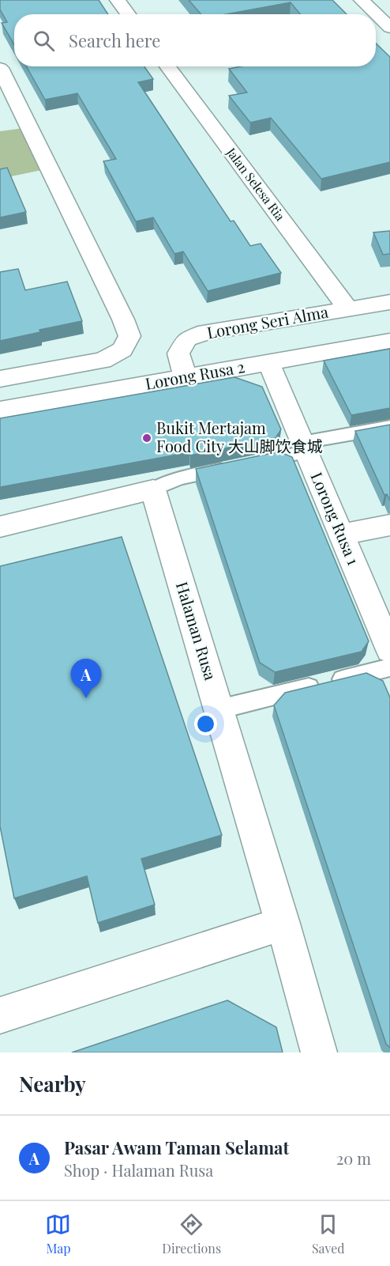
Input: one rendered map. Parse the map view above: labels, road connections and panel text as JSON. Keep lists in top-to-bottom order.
{
  "streets": {
    "street": [
      "Jalan Selesa Ria",
      "Lorong Seri Alma",
      "Lorong Rusa 2",
      "Lorong Rusa 1",
      "Halaman Rusa"
    ]
  },
  "crossings": [
    ["Jalan Selesa Ria", "Lorong Seri Alma"],
    ["Lorong Seri Alma", "Lorong Rusa 2"],
    ["Lorong Rusa 2", "Lorong Rusa 1"]
  ],
  "places": ["Bukit Mertajam Food City 大山脚饮食城"],
  "page": {
    "search": "Search here",
    "pins": "A",
    "heading": "Nearby",
    "list": [
      {
        "mark": "A",
        "name": "Pasar Awam Taman Selamat",
        "note": "Shop · Halaman Rusa",
        "value": "20 m"
      }
    ],
    "nav": ["Map", "Directions", "Saved"]
  }
}
